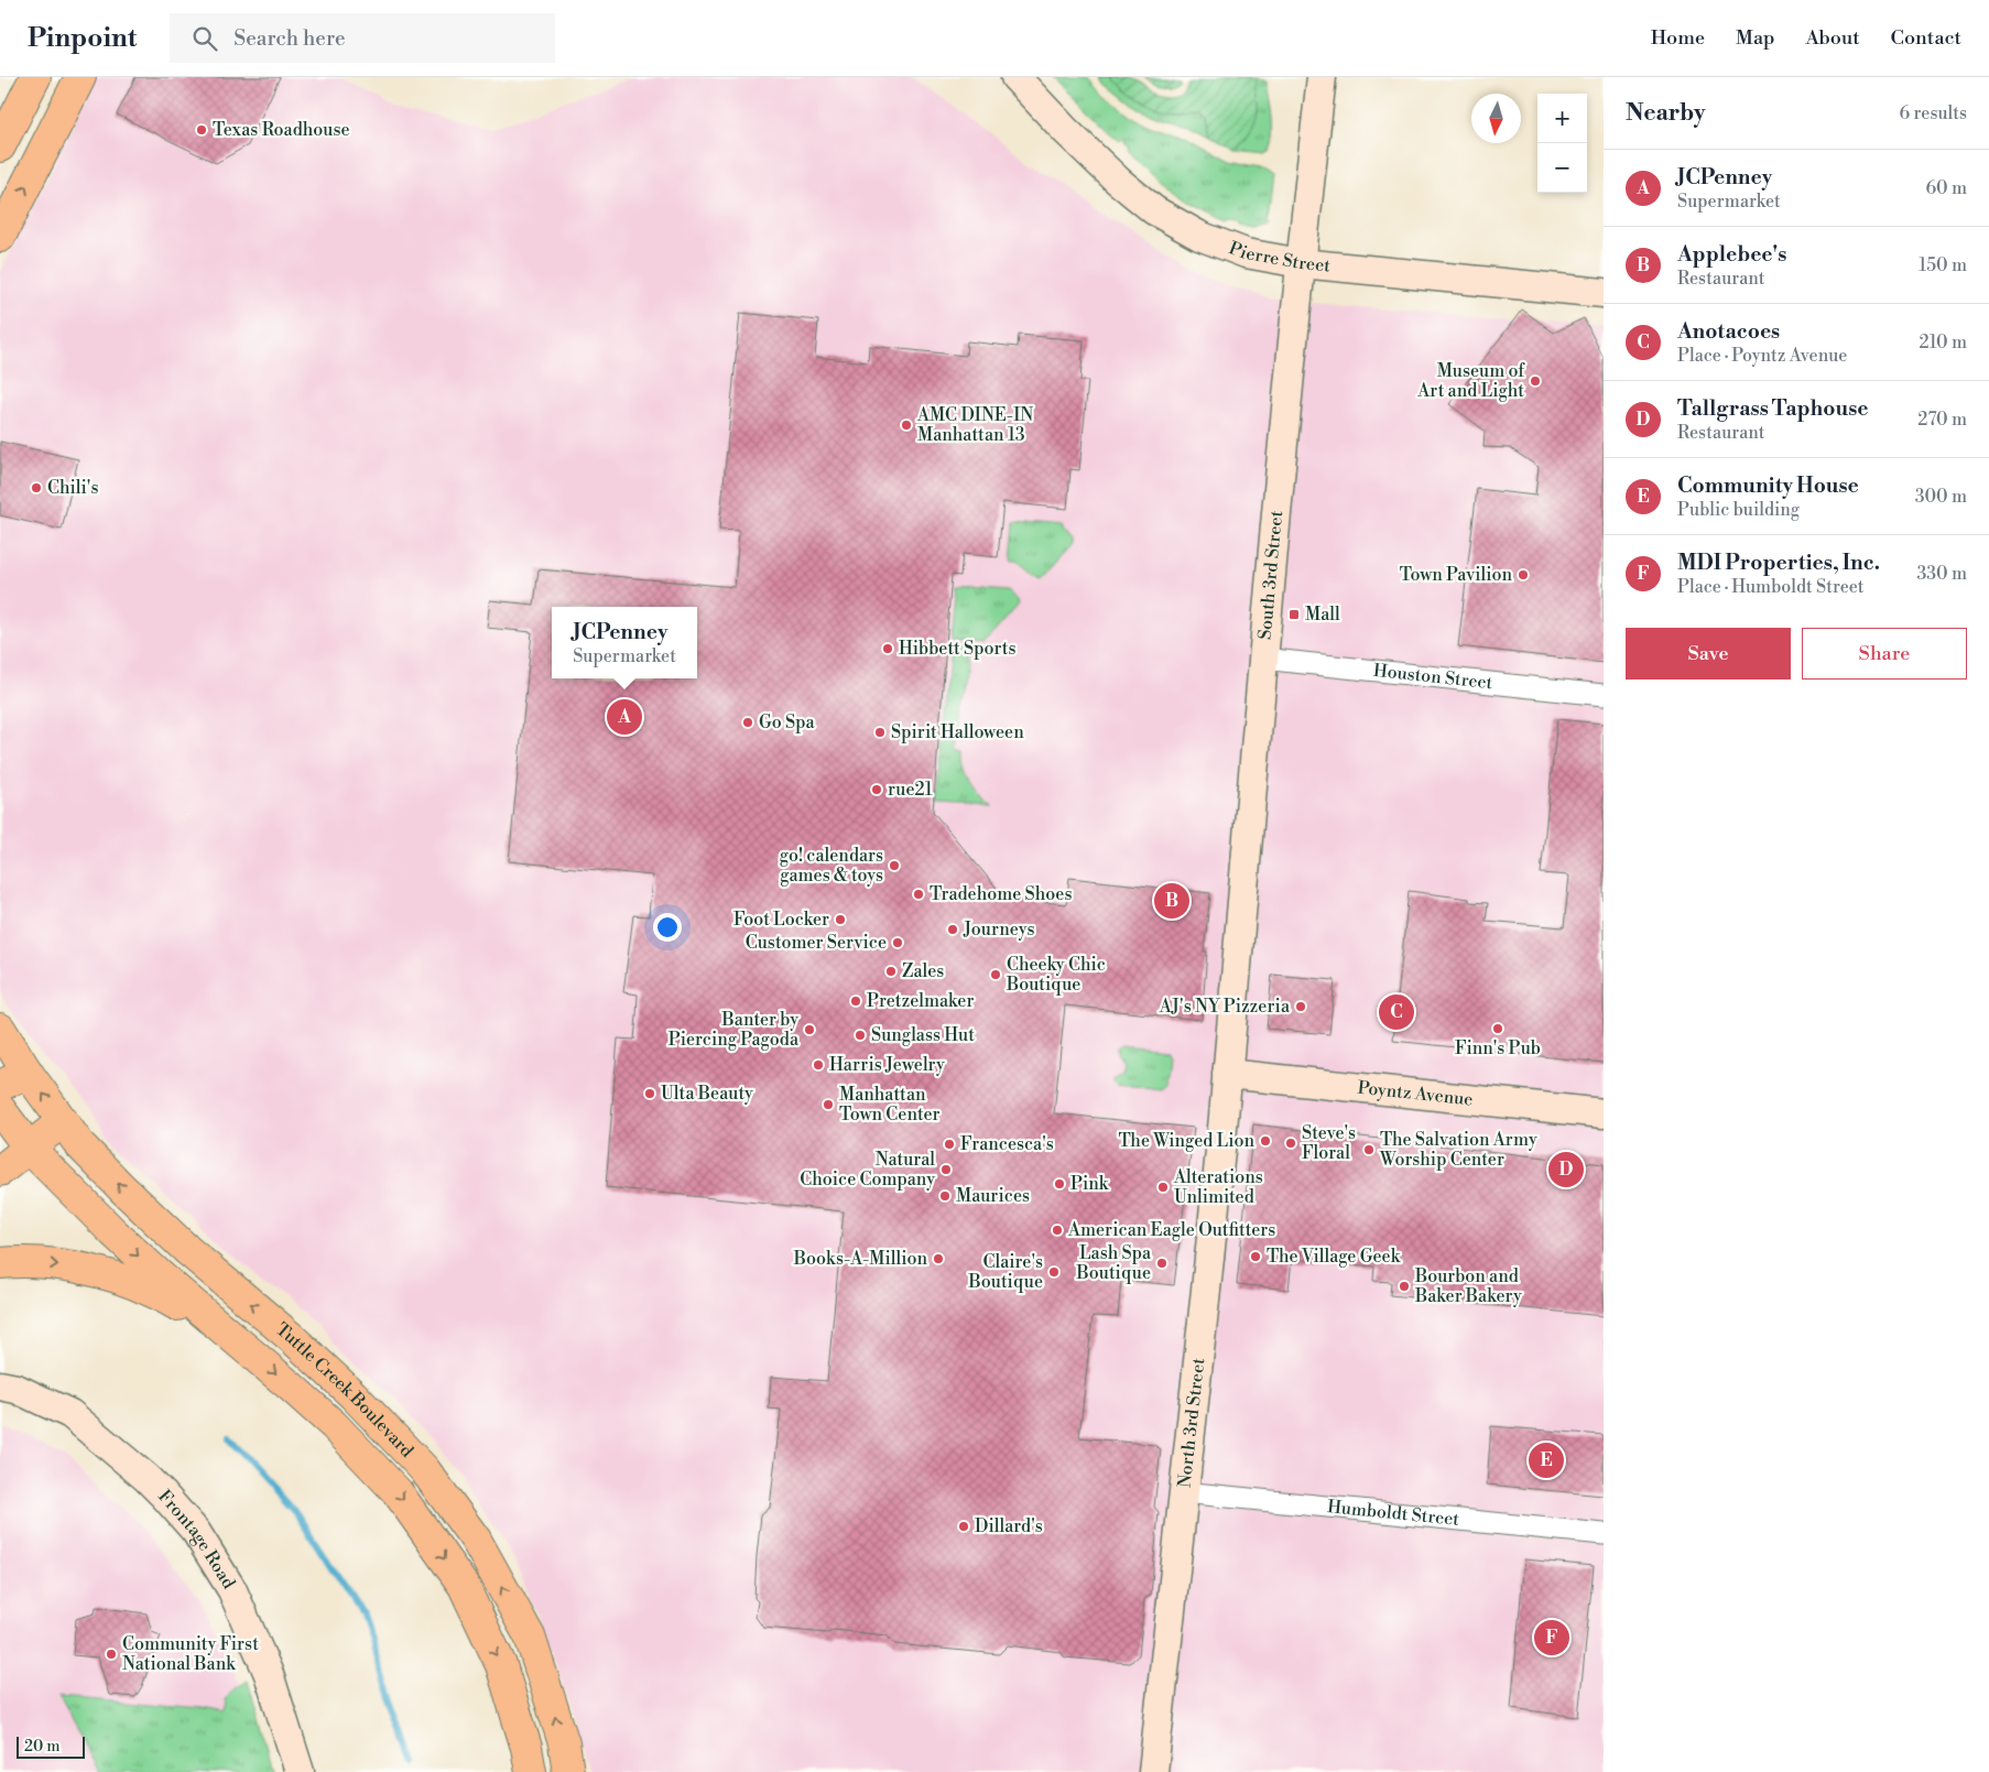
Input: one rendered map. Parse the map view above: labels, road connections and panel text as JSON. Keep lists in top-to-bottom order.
{
  "streets": {
    "highway": ["Tuttle Creek Boulevard"],
    "street": [
      "Pierre Street",
      "South 3rd Street",
      "Houston Street",
      "Poyntz Avenue",
      "North 3rd Street",
      "Humboldt Street",
      "Frontage Road"
    ]
  },
  "crossings": [
    ["Pierre Street", "South 3rd Street"],
    ["South 3rd Street", "Houston Street"],
    ["South 3rd Street", "Poyntz Avenue"],
    ["South 3rd Street", "North 3rd Street"],
    ["Poyntz Avenue", "North 3rd Street"],
    ["North 3rd Street", "Humboldt Street"]
  ],
  "places": {
    "other": [
      "Texas Roadhouse",
      "Museum of Art and Light",
      "AMC DINE-IN Manhattan 13",
      "Chili's",
      "Town Pavilion",
      "Hibbett Sports",
      "Go Spa",
      "Spirit Halloween",
      "rue21",
      "go! calendars games & toys",
      "Tradehome Shoes",
      "Foot Locker",
      "Journeys",
      "Customer Service",
      "Zales",
      "Cheeky Chic Boutique",
      "Pretzelmaker",
      "AJ's NY Pizzeria",
      "Finn's Pub",
      "Banter by Piercing Pagoda",
      "Sunglass Hut",
      "Harris Jewelry",
      "Ulta Beauty",
      "Manhattan Town Center",
      "The Winged Lion",
      "Steve's Floral",
      "Francesca's",
      "The Salvation Army Worship Center",
      "Natural Choice Company",
      "Pink",
      "Alterations Unlimited",
      "Maurices",
      "American Eagle Outfitters",
      "The Village Geek",
      "Books-A-Million",
      "Lash Spa Boutique",
      "Claire's Boutique",
      "Bourbon and Baker Bakery",
      "Dillard's",
      "Community First National Bank"
    ],
    "transit": ["Mall"]
  },
  "scale_bar": "20 m",
  "north": "bottom",
  "page": {
    "header": "Pinpoint",
    "search": "Search here",
    "nav": [
      "Home",
      "Map",
      "About",
      "Contact"
    ],
    "heading": ["Nearby", "6 results"],
    "map_buttons": ["+", "−"],
    "list": [
      {
        "mark": "A",
        "name": "JCPenney",
        "note": "Supermarket",
        "value": "60 m"
      },
      {
        "mark": "B",
        "name": "Applebee's",
        "note": "Restaurant",
        "value": "150 m"
      },
      {
        "mark": "C",
        "name": "Anotacoes",
        "note": "Place · Poyntz Avenue",
        "value": "210 m"
      },
      {
        "mark": "D",
        "name": "Tallgrass Taphouse",
        "note": "Restaurant",
        "value": "270 m"
      },
      {
        "mark": "E",
        "name": "Community House",
        "note": "Public building",
        "value": "300 m"
      },
      {
        "mark": "F",
        "name": "MDI Properties, Inc.",
        "note": "Place · Humboldt Street",
        "value": "330 m"
      }
    ],
    "popup": ["JCPenney", "Supermarket"],
    "buttons": ["Save", "Share"],
    "pins": [
      "A",
      "B",
      "C",
      "D",
      "E",
      "F"
    ],
    "scale": "20 m"
  }
}
